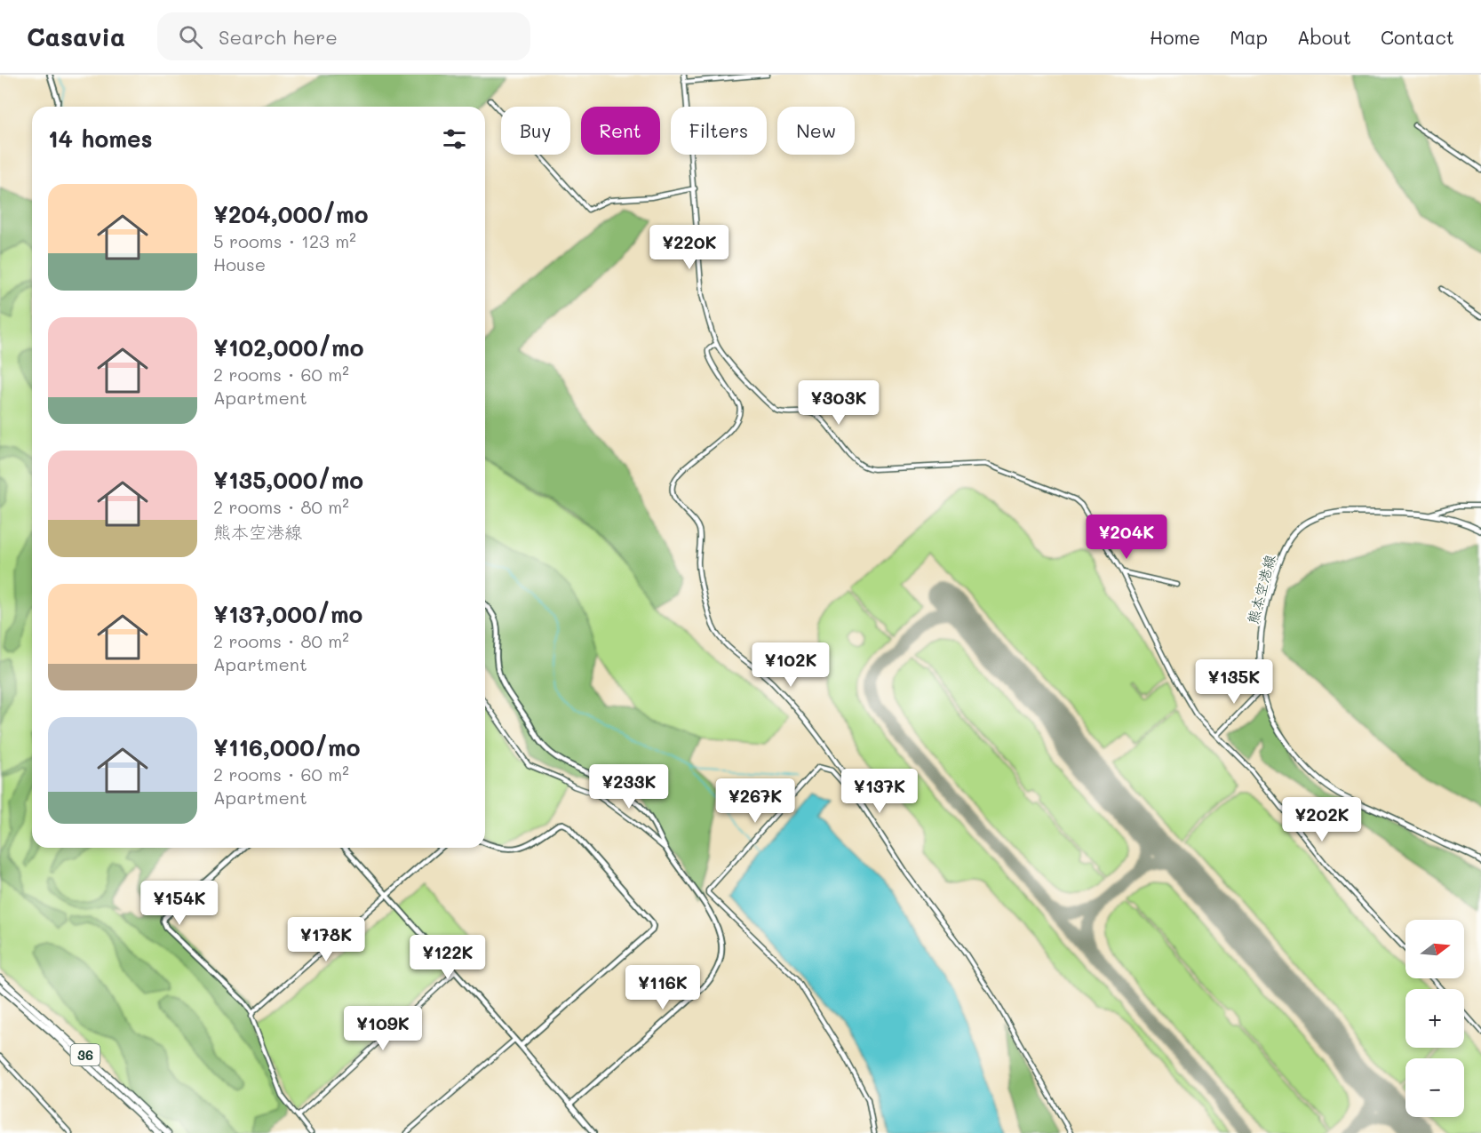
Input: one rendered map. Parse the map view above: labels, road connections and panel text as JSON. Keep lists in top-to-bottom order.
{
  "streets": {
    "main road": ["熊本空港線", "36"]
  },
  "north": "right",
  "page": {
    "header": "Casavia",
    "search": "Search here",
    "nav": [
      "Home",
      "Map",
      "About",
      "Contact"
    ],
    "chip": [
      "Buy",
      "Rent",
      "Filters",
      "New"
    ],
    "heading": "14 homes",
    "list": [
      {
        "name": "¥204,000/mo",
        "note": "5 rooms · 123 m² · House"
      },
      {
        "name": "¥102,000/mo",
        "note": "2 rooms · 60 m² · Apartment"
      },
      {
        "name": "¥135,000/mo",
        "note": "2 rooms · 80 m² · 熊本空港線"
      },
      {
        "name": "¥137,000/mo",
        "note": "2 rooms · 80 m² · Apartment"
      },
      {
        "name": "¥116,000/mo",
        "note": "2 rooms · 60 m² · Apartment"
      }
    ],
    "price": [
      "¥220K",
      "¥303K",
      "¥204K",
      "¥102K",
      "¥135K",
      "¥233K",
      "¥137K",
      "¥267K",
      "¥202K",
      "¥154K",
      "¥178K",
      "¥122K",
      "¥116K",
      "¥109K"
    ],
    "map_buttons": ["+", "−"]
  }
}
